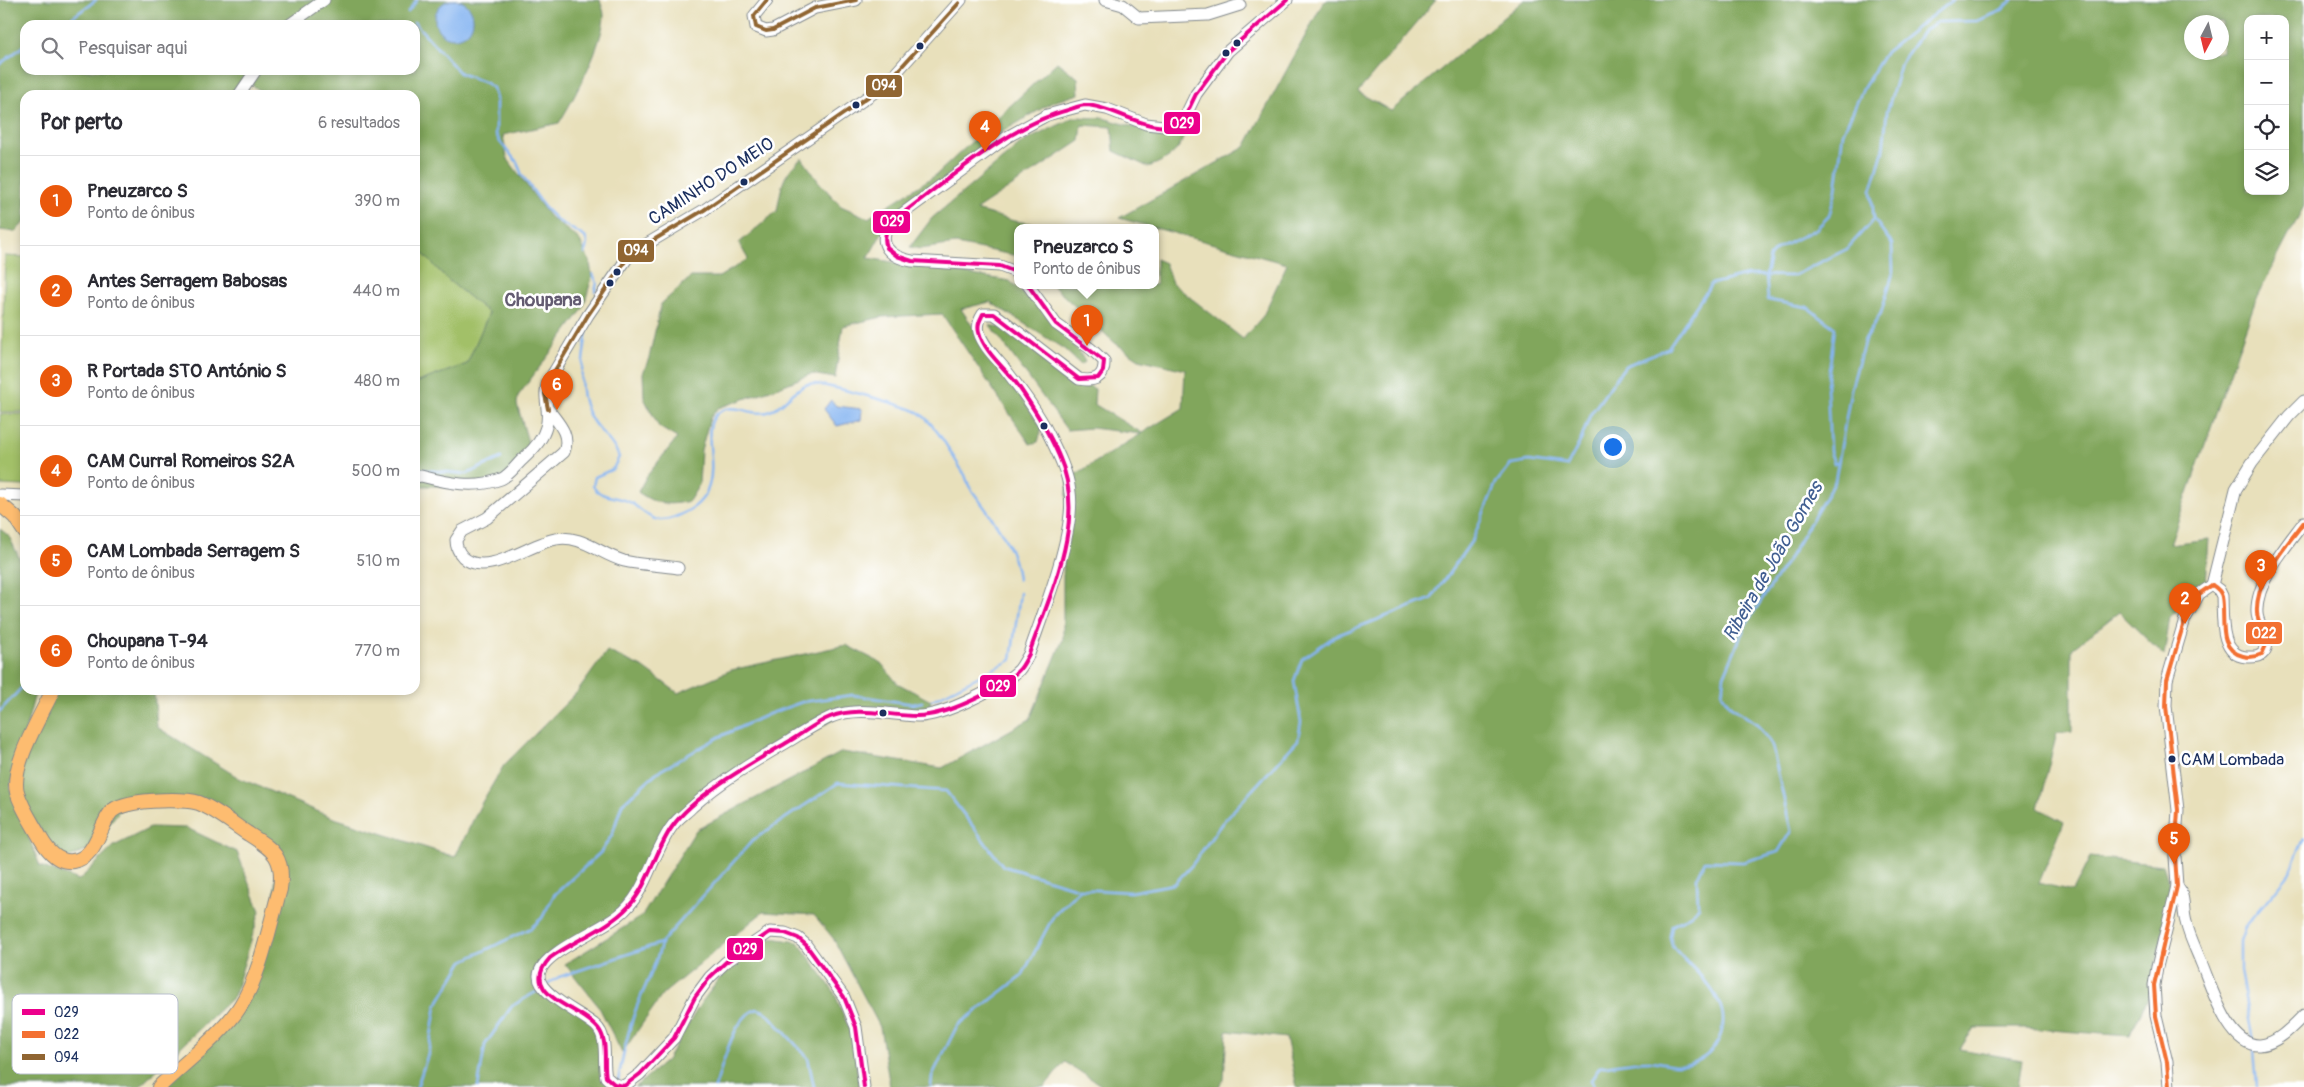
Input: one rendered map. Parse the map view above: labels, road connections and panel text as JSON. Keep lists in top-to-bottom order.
{
  "streets": {
    "street": ["CAMINHO DO MEIO"]
  },
  "districts": ["Choupana"],
  "water": ["Ribeira de João Gomes"],
  "places": ["CAM Lombada"],
  "lines": ["transit line 029", "transit line 094", "transit line 022"],
  "legend": ["029", "022", "094"],
  "north": "bottom",
  "page": {
    "map_buttons": ["+", "−"],
    "search": "Pesquisar aqui",
    "heading": ["Por perto", "6 resultados"],
    "pins": [
      "4",
      "1",
      "6",
      "3",
      "2",
      "5"
    ],
    "list": [
      {
        "mark": "1",
        "name": "Pneuzarco S",
        "note": "Ponto de ônibus",
        "value": "390 m"
      },
      {
        "mark": "2",
        "name": "Antes Serragem Babosas",
        "note": "Ponto de ônibus",
        "value": "440 m"
      },
      {
        "mark": "3",
        "name": "R Portada STO António S",
        "note": "Ponto de ônibus",
        "value": "480 m"
      },
      {
        "mark": "4",
        "name": "CAM Curral Romeiros S2A",
        "note": "Ponto de ônibus",
        "value": "500 m"
      },
      {
        "mark": "5",
        "name": "CAM Lombada Serragem S",
        "note": "Ponto de ônibus",
        "value": "510 m"
      },
      {
        "mark": "6",
        "name": "Choupana T-94",
        "note": "Ponto de ônibus",
        "value": "770 m"
      }
    ],
    "popup": ["Pneuzarco S", "Ponto de ônibus"]
  }
}
